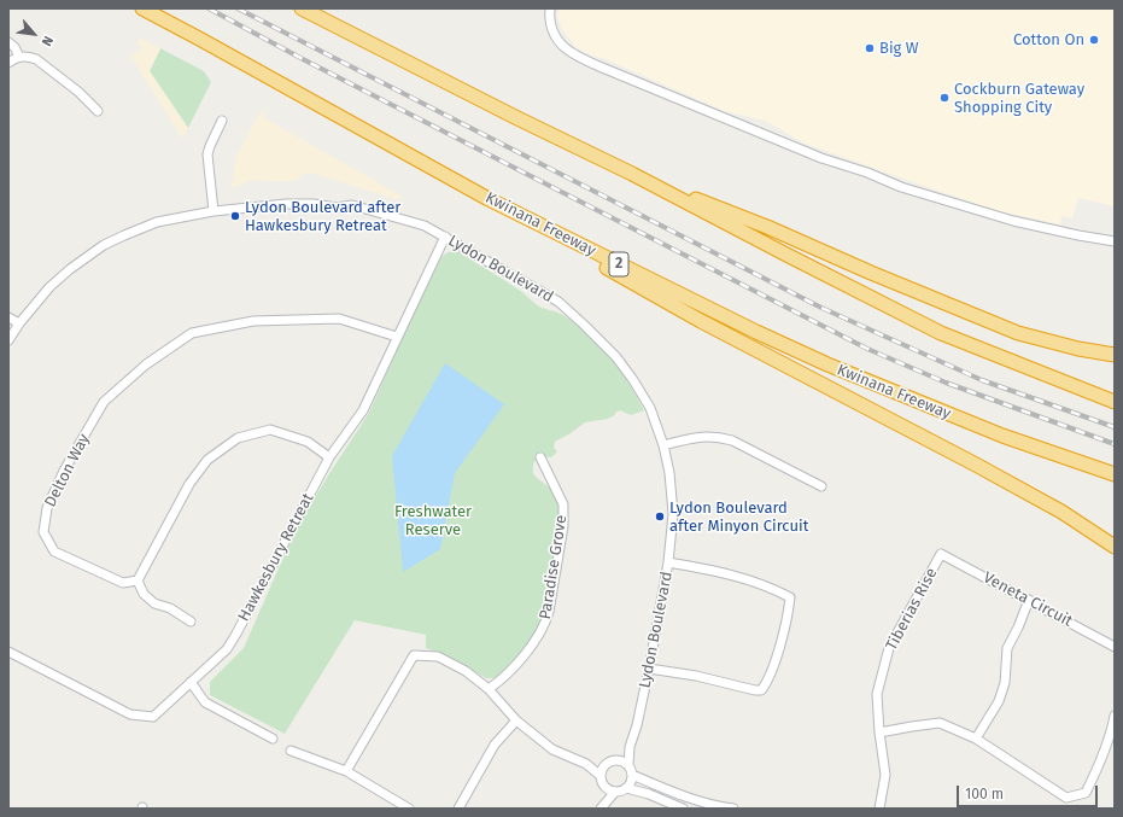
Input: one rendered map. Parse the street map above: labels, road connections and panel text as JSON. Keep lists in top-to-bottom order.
{
  "streets": {
    "highway": ["Kwinana Freeway", "2"],
    "street": [
      "Lydon Boulevard",
      "Delton Way",
      "Hawkesbury Retreat",
      "Paradise Grove",
      "Veneta Circuit",
      "Tiberias Rise"
    ]
  },
  "crossings": [
    ["Lydon Boulevard", "Hawkesbury Retreat"],
    ["Delton Way", "Hawkesbury Retreat"],
    ["Veneta Circuit", "Tiberias Rise"]
  ],
  "parks": ["Freshwater Reserve"],
  "places": [
    "Cotton On",
    "Big W",
    "Cockburn Gateway Shopping City",
    "Lydon Boulevard after Hawkesbury Retreat",
    "Lydon Boulevard after Minyon Circuit"
  ],
  "scale_bar": "100 m",
  "north": "bottom right"
}
